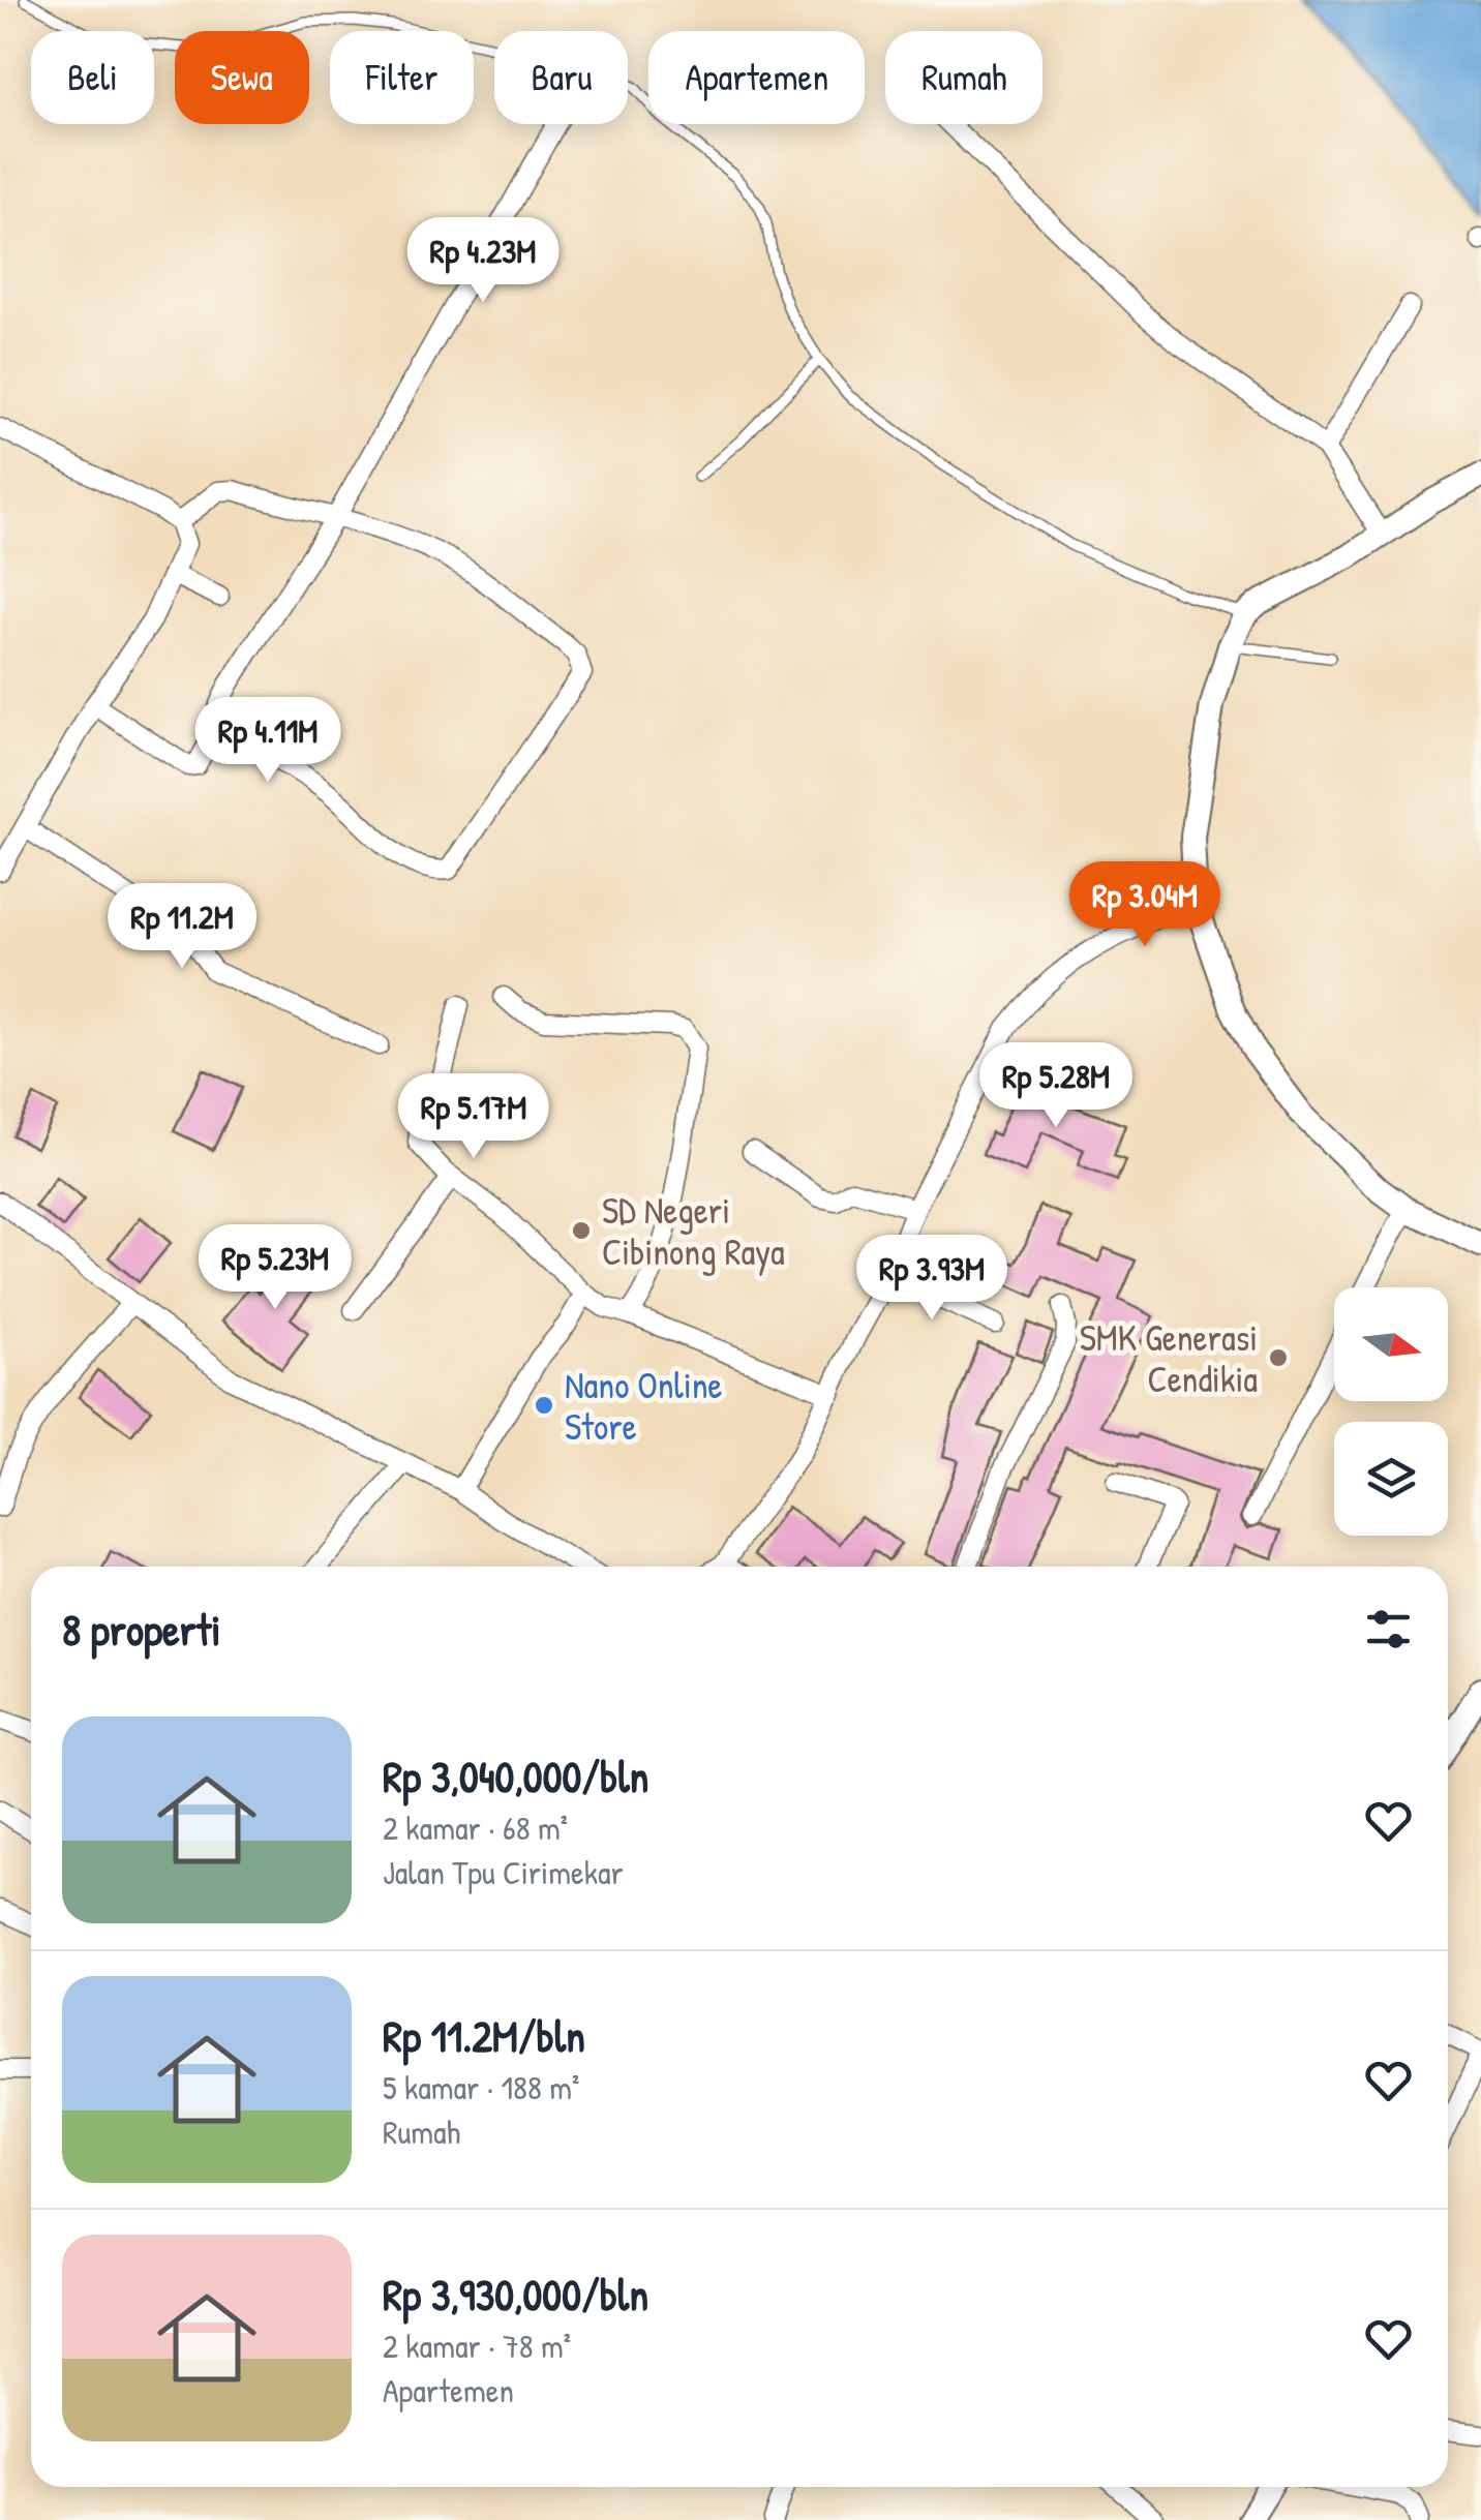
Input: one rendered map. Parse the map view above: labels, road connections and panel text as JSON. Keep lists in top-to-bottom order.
{
  "places": ["SD Negeri Cibinong Raya", "SMK Generasi Cendikia", "Nano Online Store"],
  "north": "right",
  "page": {
    "chip": [
      "Beli",
      "Sewa",
      "Filter",
      "Baru",
      "Apartemen",
      "Rumah"
    ],
    "price": [
      "Rp 4.23M",
      "Rp 4.11M",
      "Rp 3.04M",
      "Rp 11.2M",
      "Rp 5.28M",
      "Rp 5.17M",
      "Rp 5.23M",
      "Rp 3.93M"
    ],
    "heading": "8 properti",
    "list": [
      {
        "name": "Rp 3,040,000/bln",
        "note": "2 kamar · 68 m² · Jalan Tpu Cirimekar"
      },
      {
        "name": "Rp 11.2M/bln",
        "note": "5 kamar · 188 m² · Rumah"
      },
      {
        "name": "Rp 3,930,000/bln",
        "note": "2 kamar · 78 m² · Apartemen"
      }
    ]
  }
}
